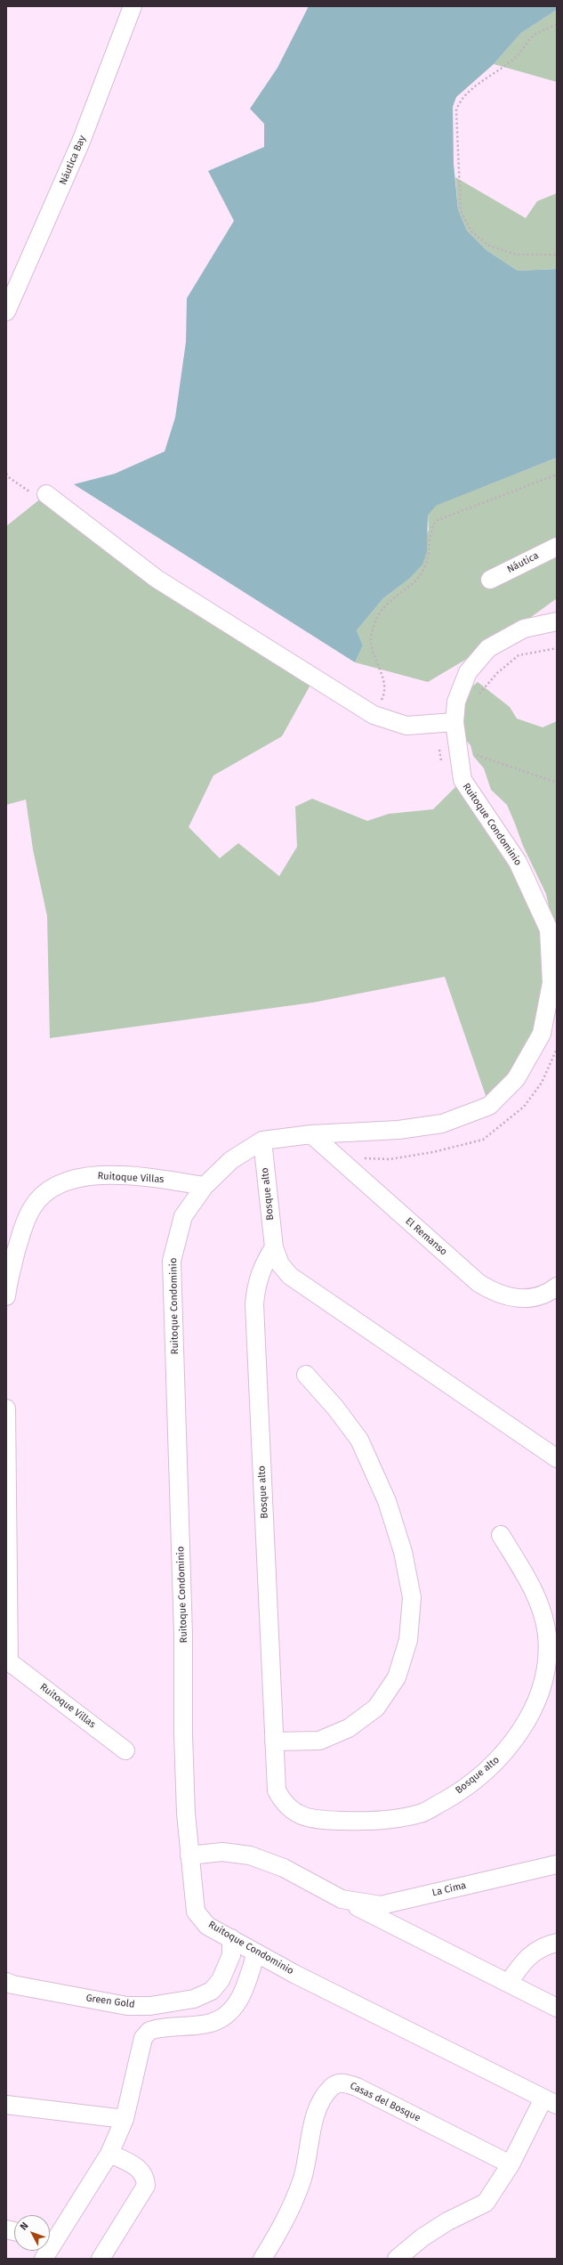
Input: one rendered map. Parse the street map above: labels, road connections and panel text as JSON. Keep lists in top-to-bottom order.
{
  "streets": {
    "street": [
      "Náutica Bay",
      "Náutica",
      "Ruitoque Condominio",
      "Ruitoque Villas",
      "Bosque alto",
      "El Remanso",
      "La Cima",
      "Green Gold",
      "Casas del Bosque"
    ]
  },
  "crossings": [
    ["Ruitoque Condominio", "Ruitoque Villas"],
    ["Ruitoque Condominio", "Bosque alto"],
    ["Ruitoque Condominio", "El Remanso"],
    ["Ruitoque Condominio", "La Cima"],
    ["Ruitoque Condominio", "Green Gold"]
  ],
  "north": "top left"
}
